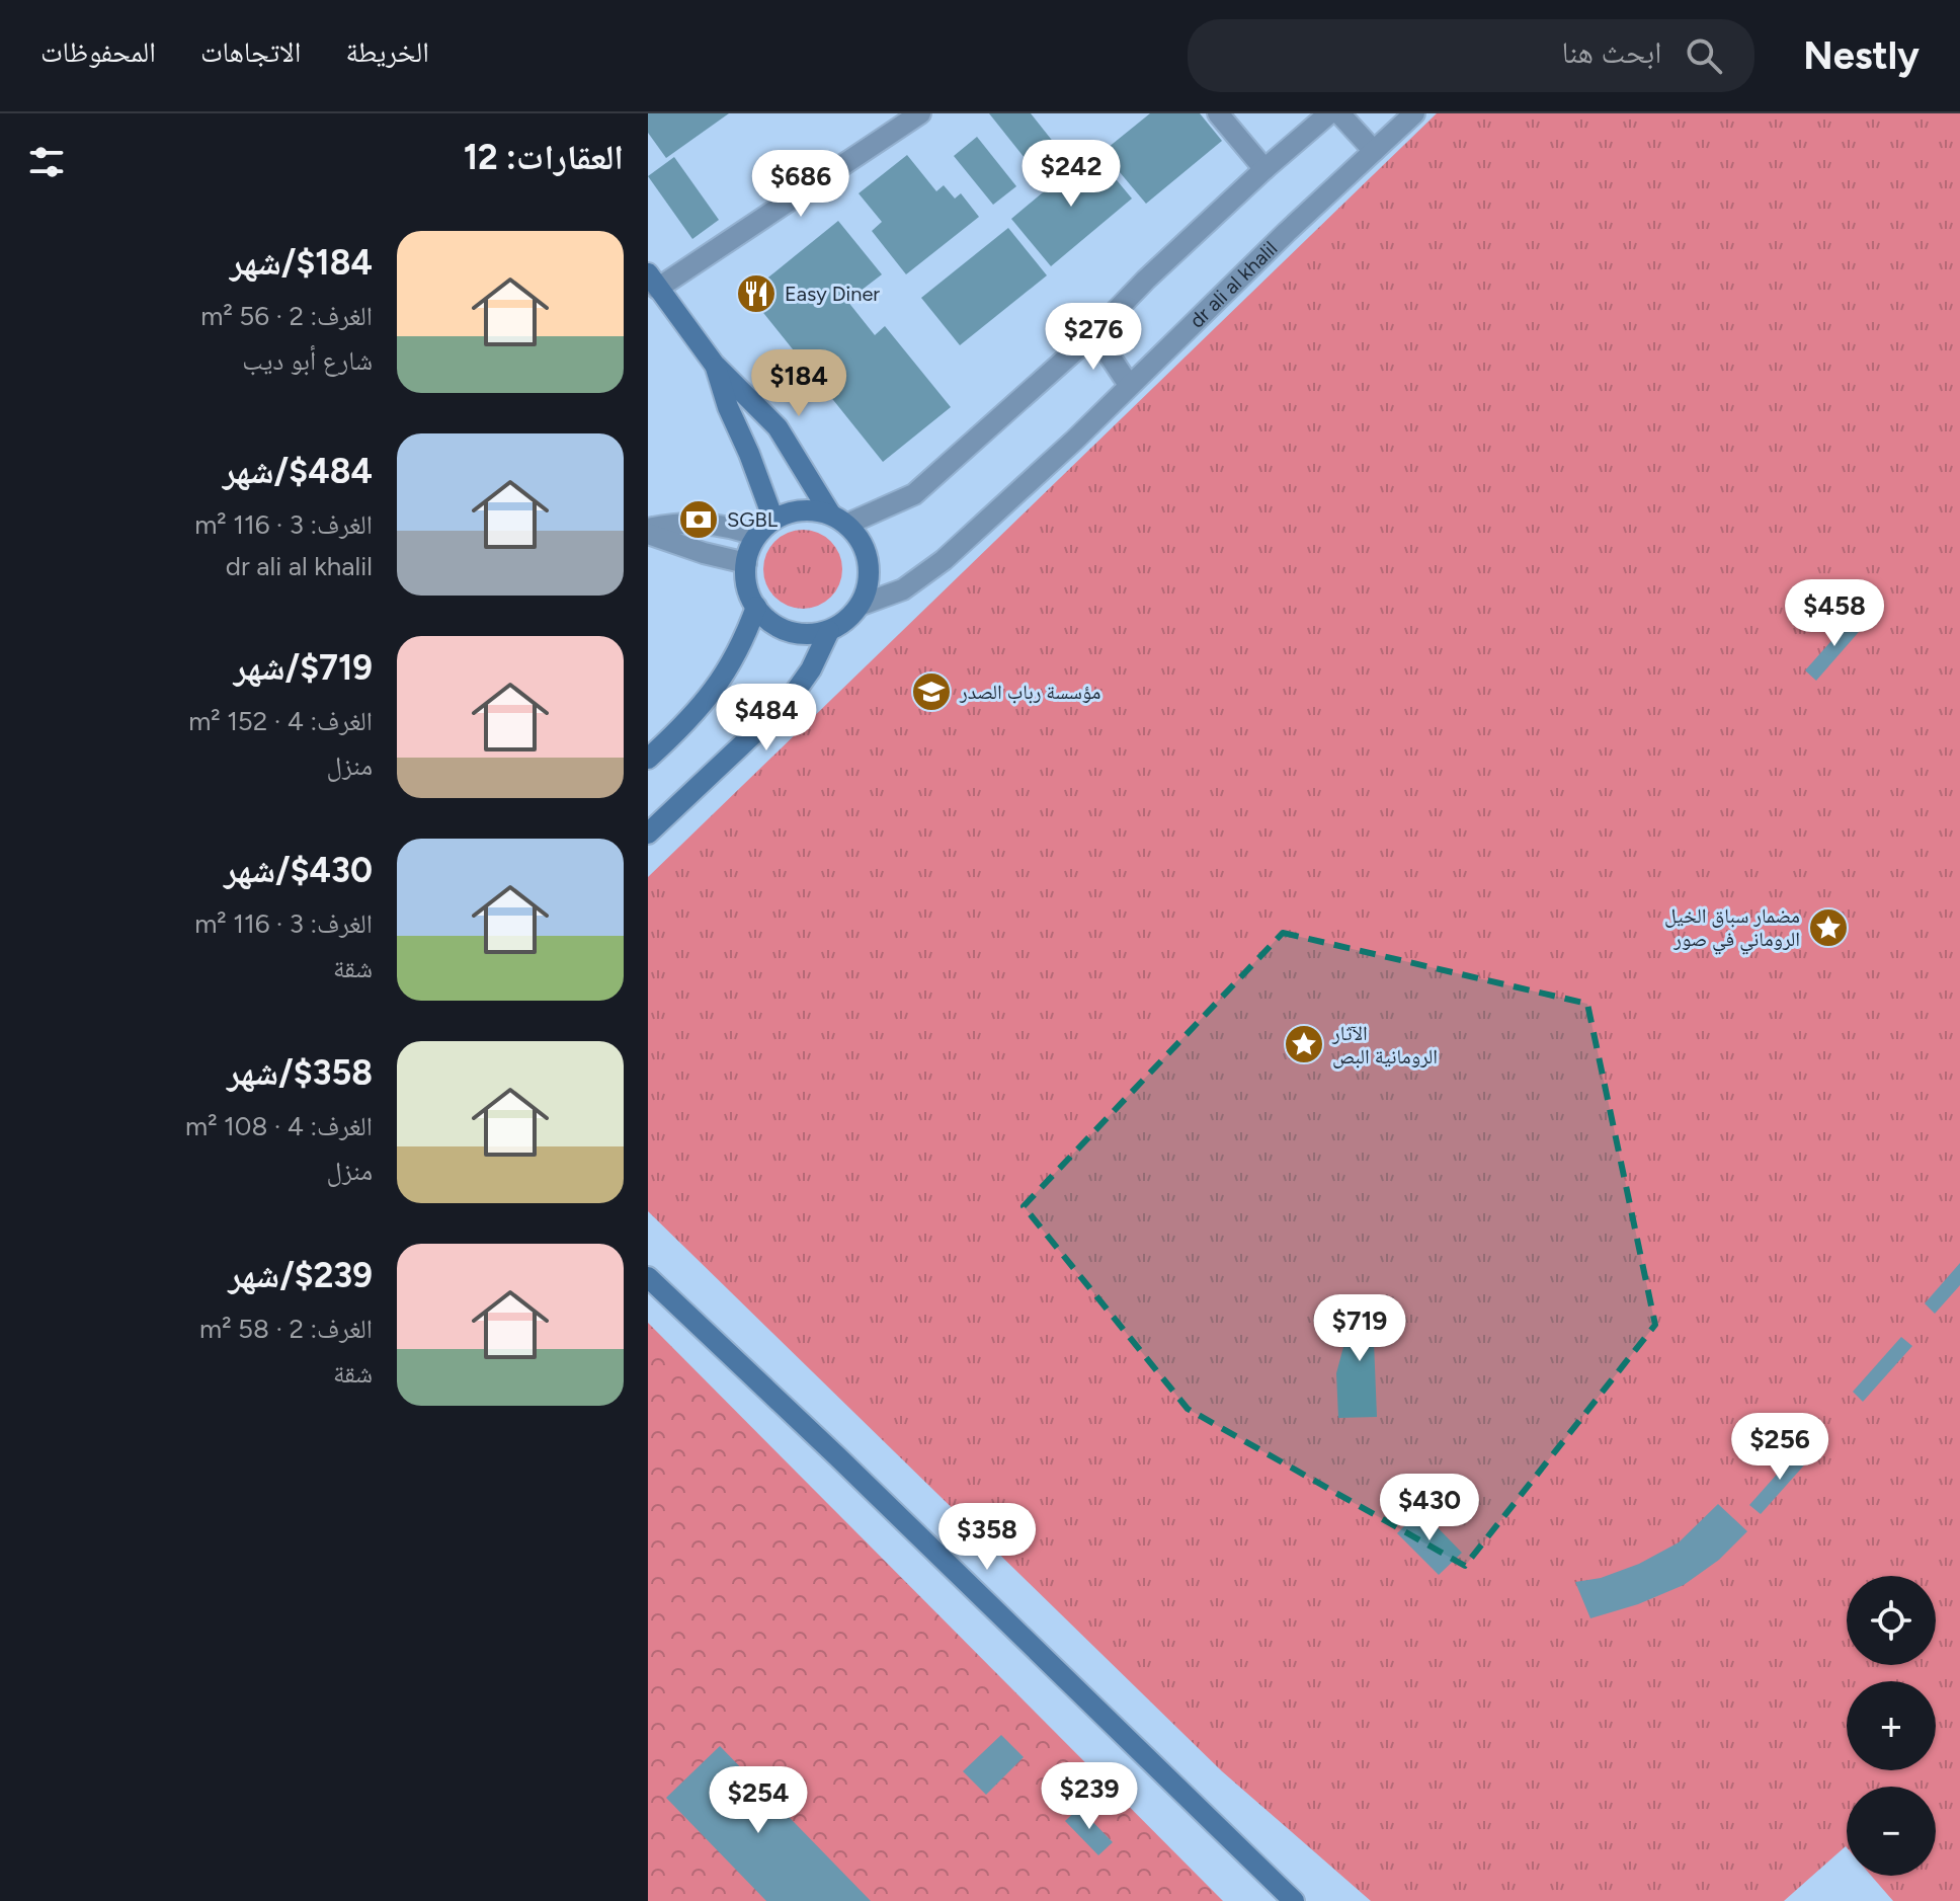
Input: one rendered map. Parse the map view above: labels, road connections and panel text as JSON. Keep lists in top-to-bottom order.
{
  "streets": {
    "street": ["dr ali al khalil"]
  },
  "places": {
    "restaurant": ["Easy Diner"],
    "bank": ["SGBL"],
    "school or university": ["مؤسسة رباب الصدر"],
    "place": ["مضمار سباق الخيل الروماني في صور", "الآثار الرومانية البص"]
  },
  "page": {
    "header": "Nestly",
    "search": "ابحث هنا",
    "nav": ["الخريطة", "الاتجاهات", "المحفوظات"],
    "heading": "العقارات: 12",
    "price": [
      "$242",
      "$686",
      "$276",
      "$184",
      "$458",
      "$484",
      "$719",
      "$256",
      "$430",
      "$358",
      "$239",
      "$254"
    ],
    "list": [
      {
        "name": "$184/شهر",
        "note": "الغرف: 2 · 56 m² · شارع أبو ديب"
      },
      {
        "name": "$484/شهر",
        "note": "الغرف: 3 · 116 m² · dr ali al khalil"
      },
      {
        "name": "$719/شهر",
        "note": "الغرف: 4 · 152 m² · منزل"
      },
      {
        "name": "$430/شهر",
        "note": "الغرف: 3 · 116 m² · شقة"
      },
      {
        "name": "$358/شهر",
        "note": "الغرف: 4 · 108 m² · منزل"
      },
      {
        "name": "$239/شهر",
        "note": "الغرف: 2 · 58 m² · شقة"
      }
    ],
    "map_buttons": ["+", "−"]
  }
}
